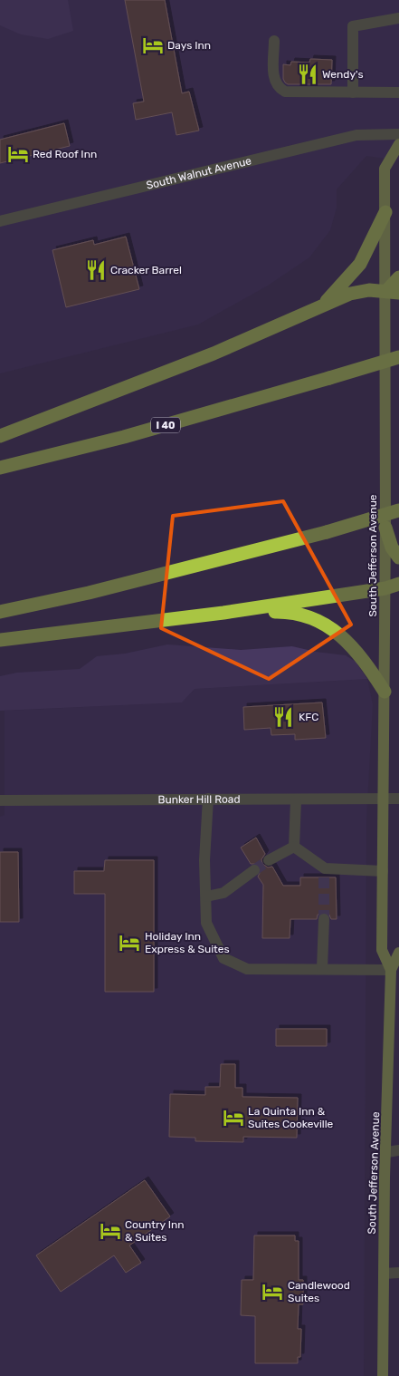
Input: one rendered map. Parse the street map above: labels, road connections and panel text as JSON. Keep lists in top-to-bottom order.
{
  "streets": {
    "highway": ["I 40"],
    "main road": ["South Jefferson Avenue"],
    "street": ["South Walnut Avenue", "Bunker Hill Road"]
  },
  "crossings": [
    ["South Jefferson Avenue", "Bunker Hill Road"]
  ],
  "places": {
    "hotel": [
      "Days Inn",
      "Red Roof Inn",
      "Holiday Inn Express & Suites",
      "La Quinta Inn & Suites Cookeville",
      "Country Inn & Suites",
      "Candlewood Suites"
    ],
    "restaurant": ["Wendy's", "Cracker Barrel", "KFC"]
  }
}
